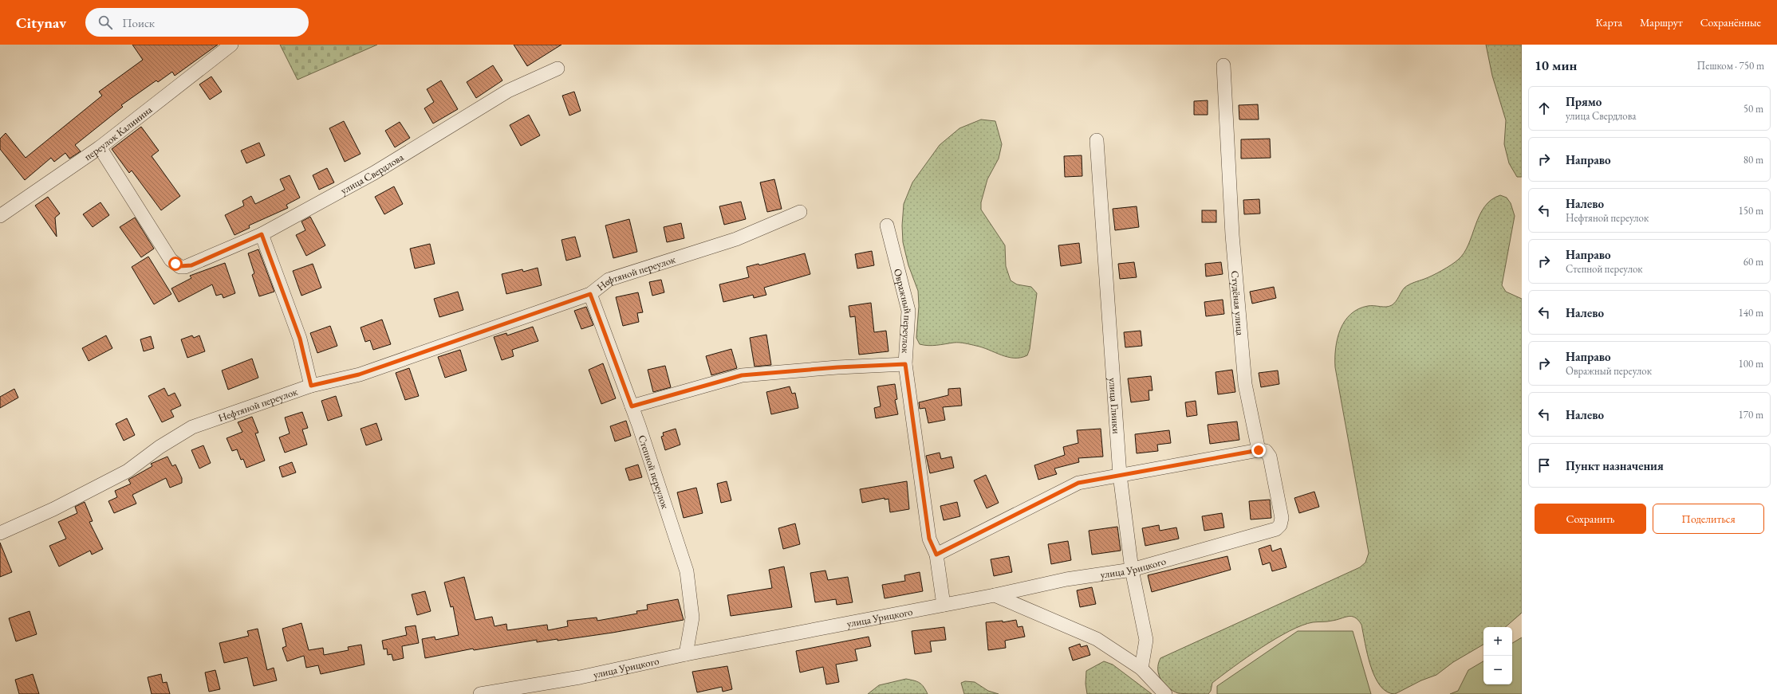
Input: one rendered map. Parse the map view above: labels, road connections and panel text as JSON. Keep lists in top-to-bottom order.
{
  "streets": {
    "street": [
      "переулок Калинина",
      "улица Свердлова",
      "Нефтяной переулок",
      "Студёная улица",
      "Овражный переулок",
      "улица Глинки",
      "Степной переулок",
      "улица Урицкого"
    ]
  },
  "crossings": [
    ["переулок Калинина", "улица Свердлова"],
    ["Нефтяной переулок", "Степной переулок"],
    ["Студёная улица", "улица Урицкого"],
    ["Овражный переулок", "улица Урицкого"],
    ["улица Глинки", "улица Урицкого"],
    ["Степной переулок", "улица Урицкого"]
  ],
  "page": {
    "header": "Citynav",
    "search": "Поиск",
    "nav": ["Карта", "Маршрут", "Сохранённые"],
    "heading": ["10 мин", "Пешком · 750 m"],
    "list": [
      ["Прямо", "улица Свердлова", "50 m"],
      ["Направо", "80 m"],
      ["Налево", "Нефтяной переулок", "150 m"],
      ["Направо", "Степной переулок", "60 m"],
      ["Налево", "140 m"],
      ["Направо", "Овражный переулок", "100 m"],
      ["Налево", "170 m"],
      "Пункт назначения"
    ],
    "buttons": ["Сохранить", "Поделиться"],
    "map_buttons": ["+", "−"]
  }
}
